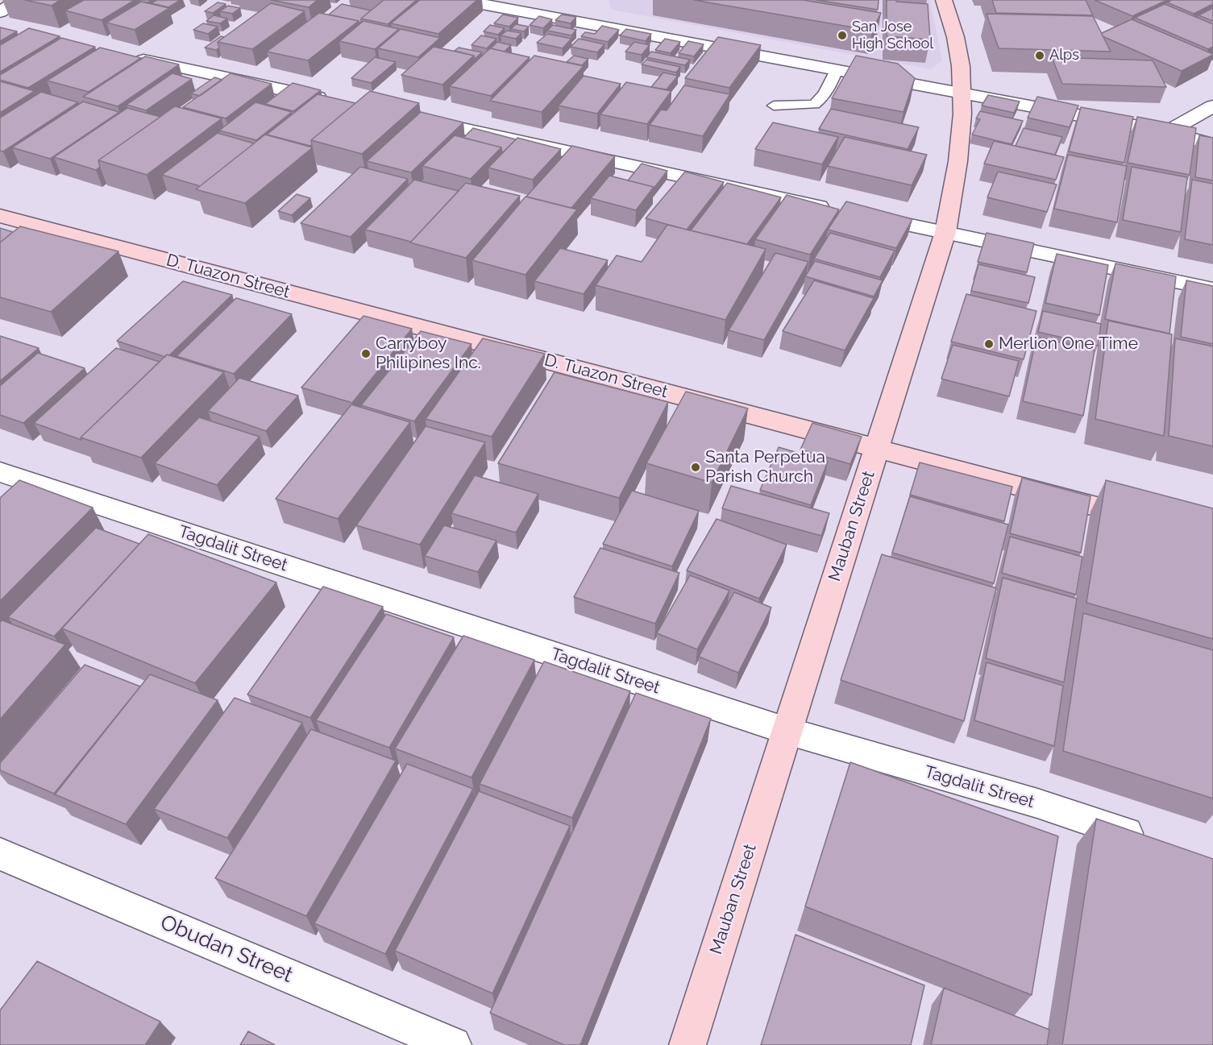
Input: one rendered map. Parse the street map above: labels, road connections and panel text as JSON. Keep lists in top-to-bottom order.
{
  "streets": {
    "street": [
      "D. Tuazon Street",
      "Mauban Street",
      "Tagdalit Street",
      "Obudan Street"
    ]
  },
  "crossings": [
    ["D. Tuazon Street", "Mauban Street"],
    ["Mauban Street", "Tagdalit Street"]
  ],
  "places": [
    "San Jose High School",
    "Alps",
    "Merlion One Time",
    "Carryboy Philipines Inc.",
    "Santa Perpetua Parish Church"
  ]
}
